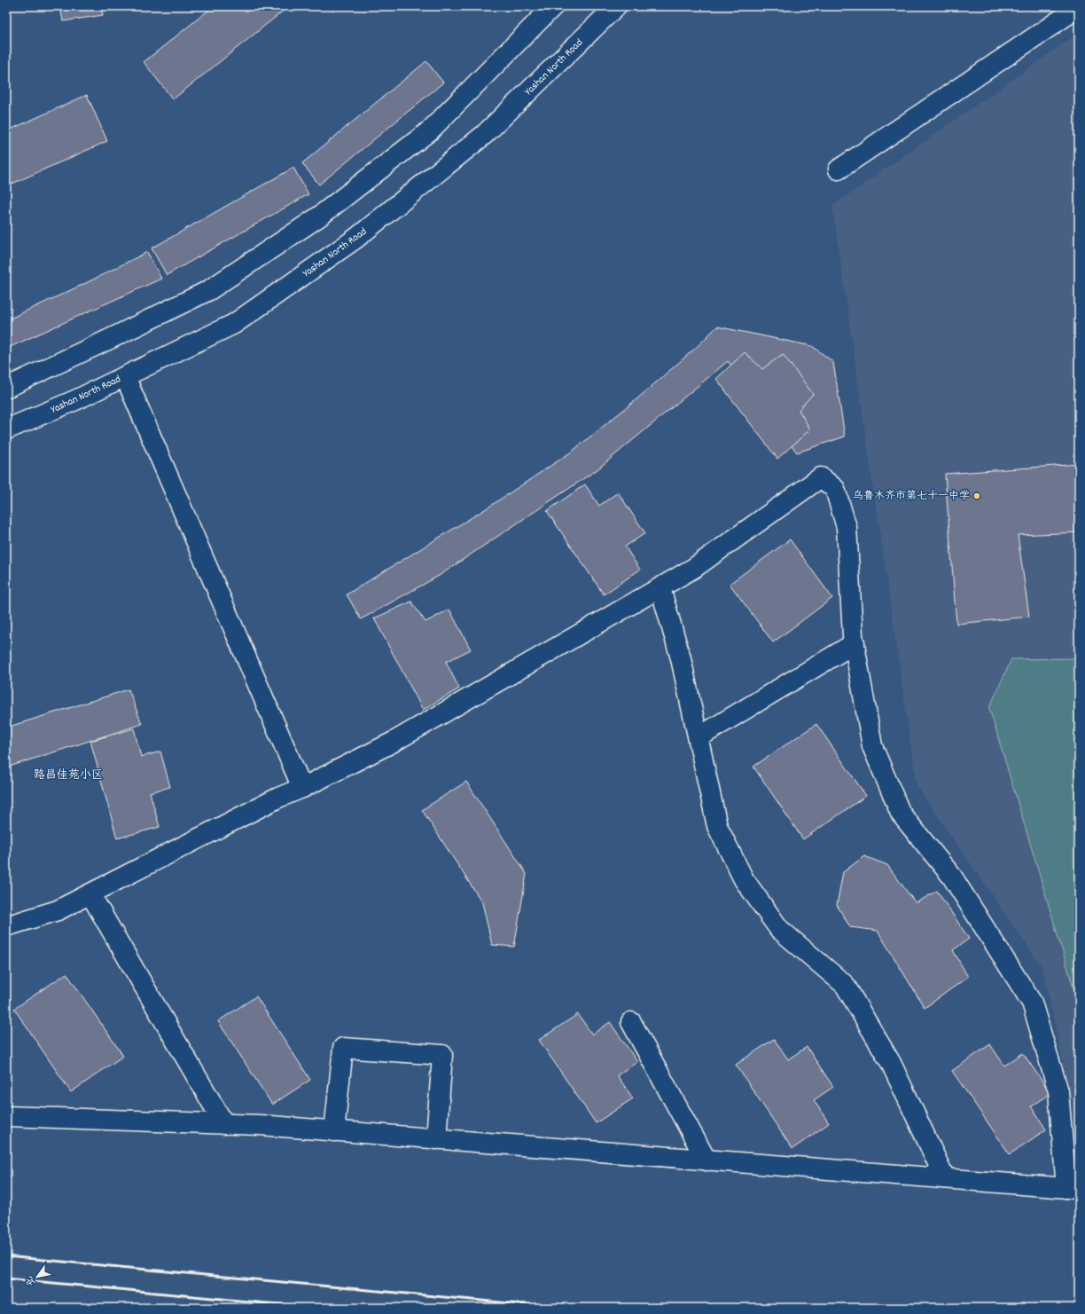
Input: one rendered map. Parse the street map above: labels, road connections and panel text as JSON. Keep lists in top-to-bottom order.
{
  "streets": {
    "main road": ["Yashan North Road"]
  },
  "districts": ["路昌佳苑小区"],
  "places": ["乌鲁木齐市第七十一中学"],
  "north": "bottom left"
}
